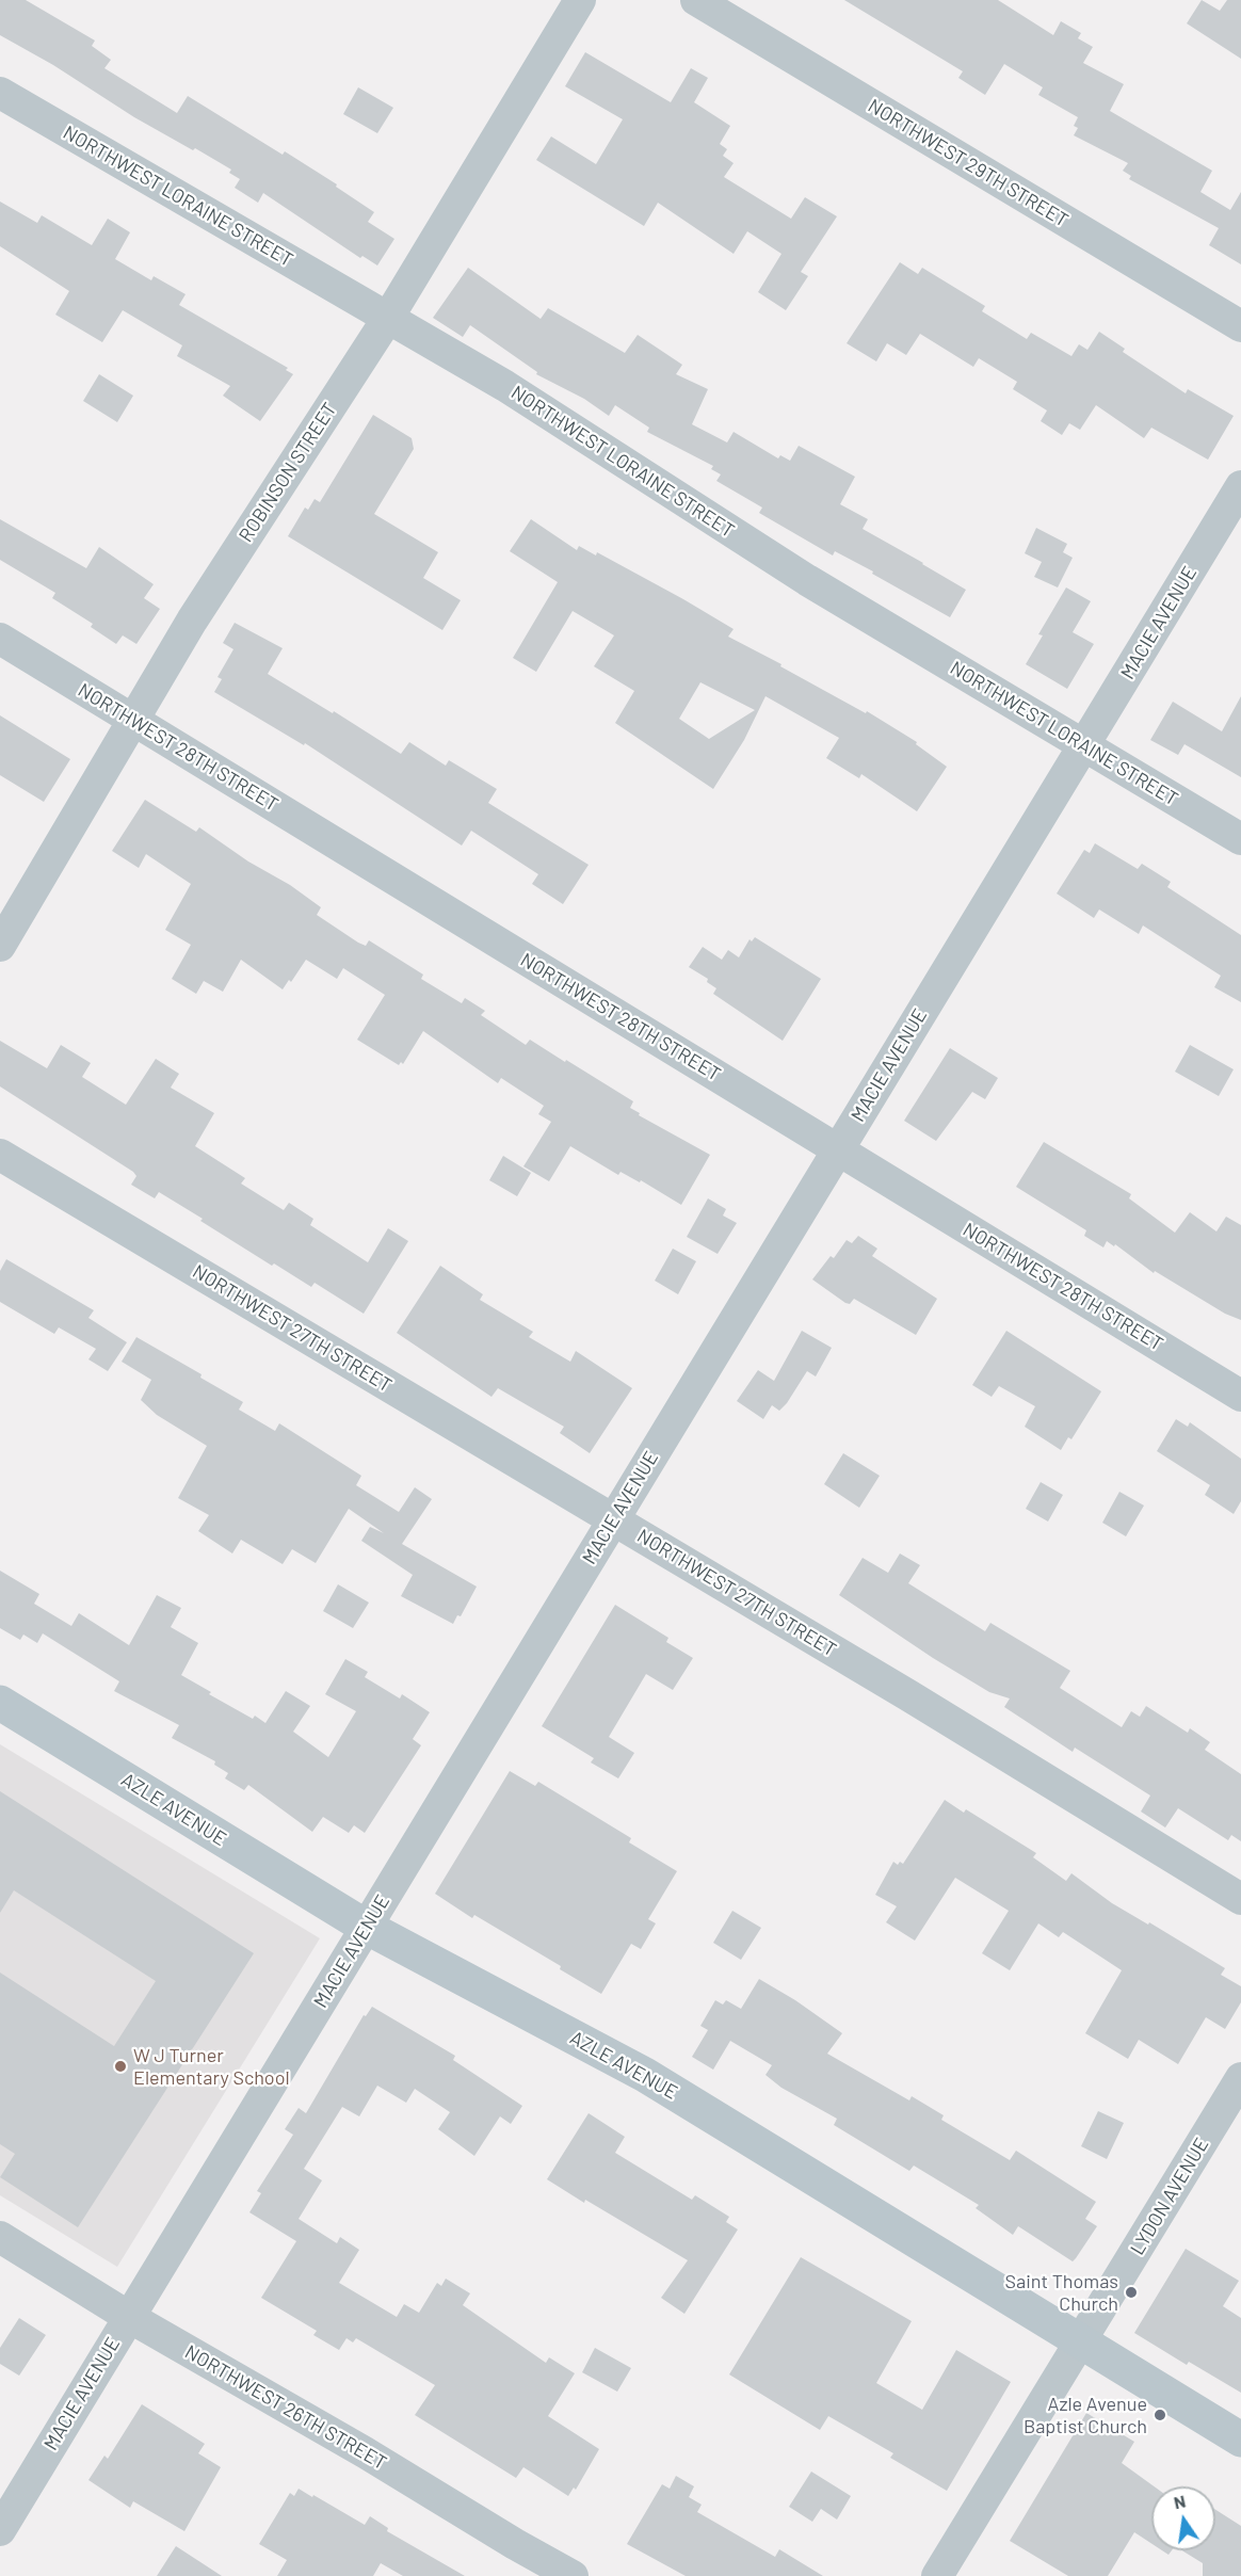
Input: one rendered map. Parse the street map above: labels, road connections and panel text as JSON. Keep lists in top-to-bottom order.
{
  "streets": {
    "main road": ["AZLE AVENUE"],
    "street": [
      "NORTHWEST 29TH STREET",
      "NORTHWEST LORAINE STREET",
      "ROBINSON STREET",
      "MACIE AVENUE",
      "NORTHWEST 28TH STREET",
      "NORTHWEST 27TH STREET",
      "LYDON AVENUE",
      "NORTHWEST 26TH STREET"
    ]
  },
  "crossings": [
    ["NORTHWEST LORAINE STREET", "ROBINSON STREET"],
    ["NORTHWEST LORAINE STREET", "MACIE AVENUE"],
    ["ROBINSON STREET", "NORTHWEST 28TH STREET"],
    ["MACIE AVENUE", "NORTHWEST 28TH STREET"],
    ["MACIE AVENUE", "NORTHWEST 27TH STREET"],
    ["MACIE AVENUE", "AZLE AVENUE"],
    ["MACIE AVENUE", "NORTHWEST 26TH STREET"],
    ["AZLE AVENUE", "LYDON AVENUE"]
  ],
  "places": ["W J Turner Elementary School", "Saint Thomas Church", "Azle Avenue Baptist Church"],
  "north": "top"
}
